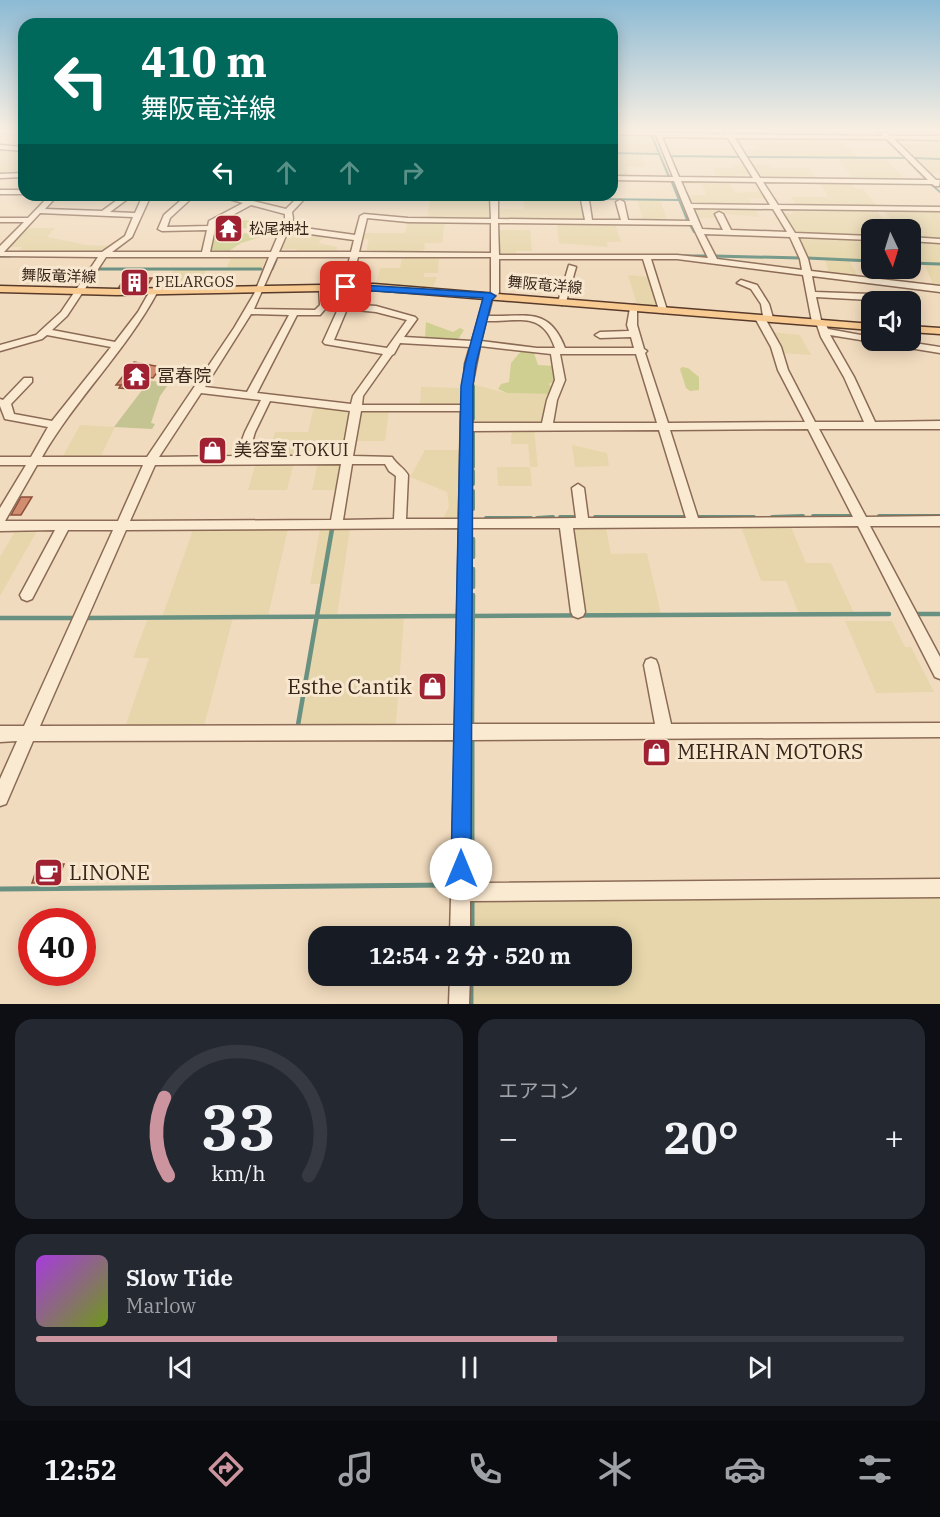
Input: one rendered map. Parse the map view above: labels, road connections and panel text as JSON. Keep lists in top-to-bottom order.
{
  "streets": {
    "main road": ["舞阪竜洋線"]
  },
  "places": {
    "temple": ["松尾神社", "冨春院"],
    "building": ["PELARGOS"],
    "shop": ["美容室 TOKUI", "Esthe Cantik", "MEHRAN MOTORS"],
    "cafe": ["LINONE"]
  },
  "north": "bottom",
  "page": {
    "turn": ["410 m", "舞阪竜洋線"],
    "limit": "40",
    "trip": "12:54 · 2 分 · 520 m",
    "tile": "エアコン",
    "heat": ["−", "20°", "+"],
    "song": ["Slow Tide", "Marlow"],
    "tabs": "12:52",
    "gauge": ["33", "km/h"]
  }
}
